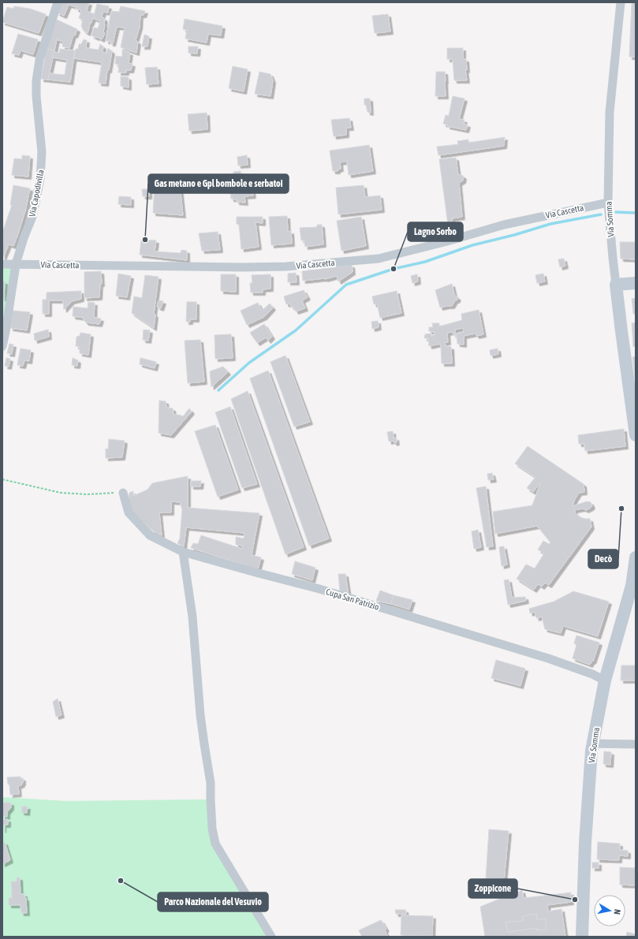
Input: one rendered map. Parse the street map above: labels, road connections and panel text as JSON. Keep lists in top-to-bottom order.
{
  "streets": {
    "main road": ["Via Somma"],
    "street": ["Via Capodivilla", "Via Cascetta", "Cupa San Patrizio"]
  },
  "crossings": [
    ["Via Capodivilla", "Via Cascetta"],
    ["Via Cascetta", "Via Somma"],
    ["Via Somma", "Cupa San Patrizio"]
  ],
  "places": [
    "Gas metano e Gpl bombole e serbatoi",
    "Lagno Sorbo",
    "Decò",
    "Parco Nazionale del Vesuvio",
    "Zoppicone"
  ],
  "north": "right"
}
